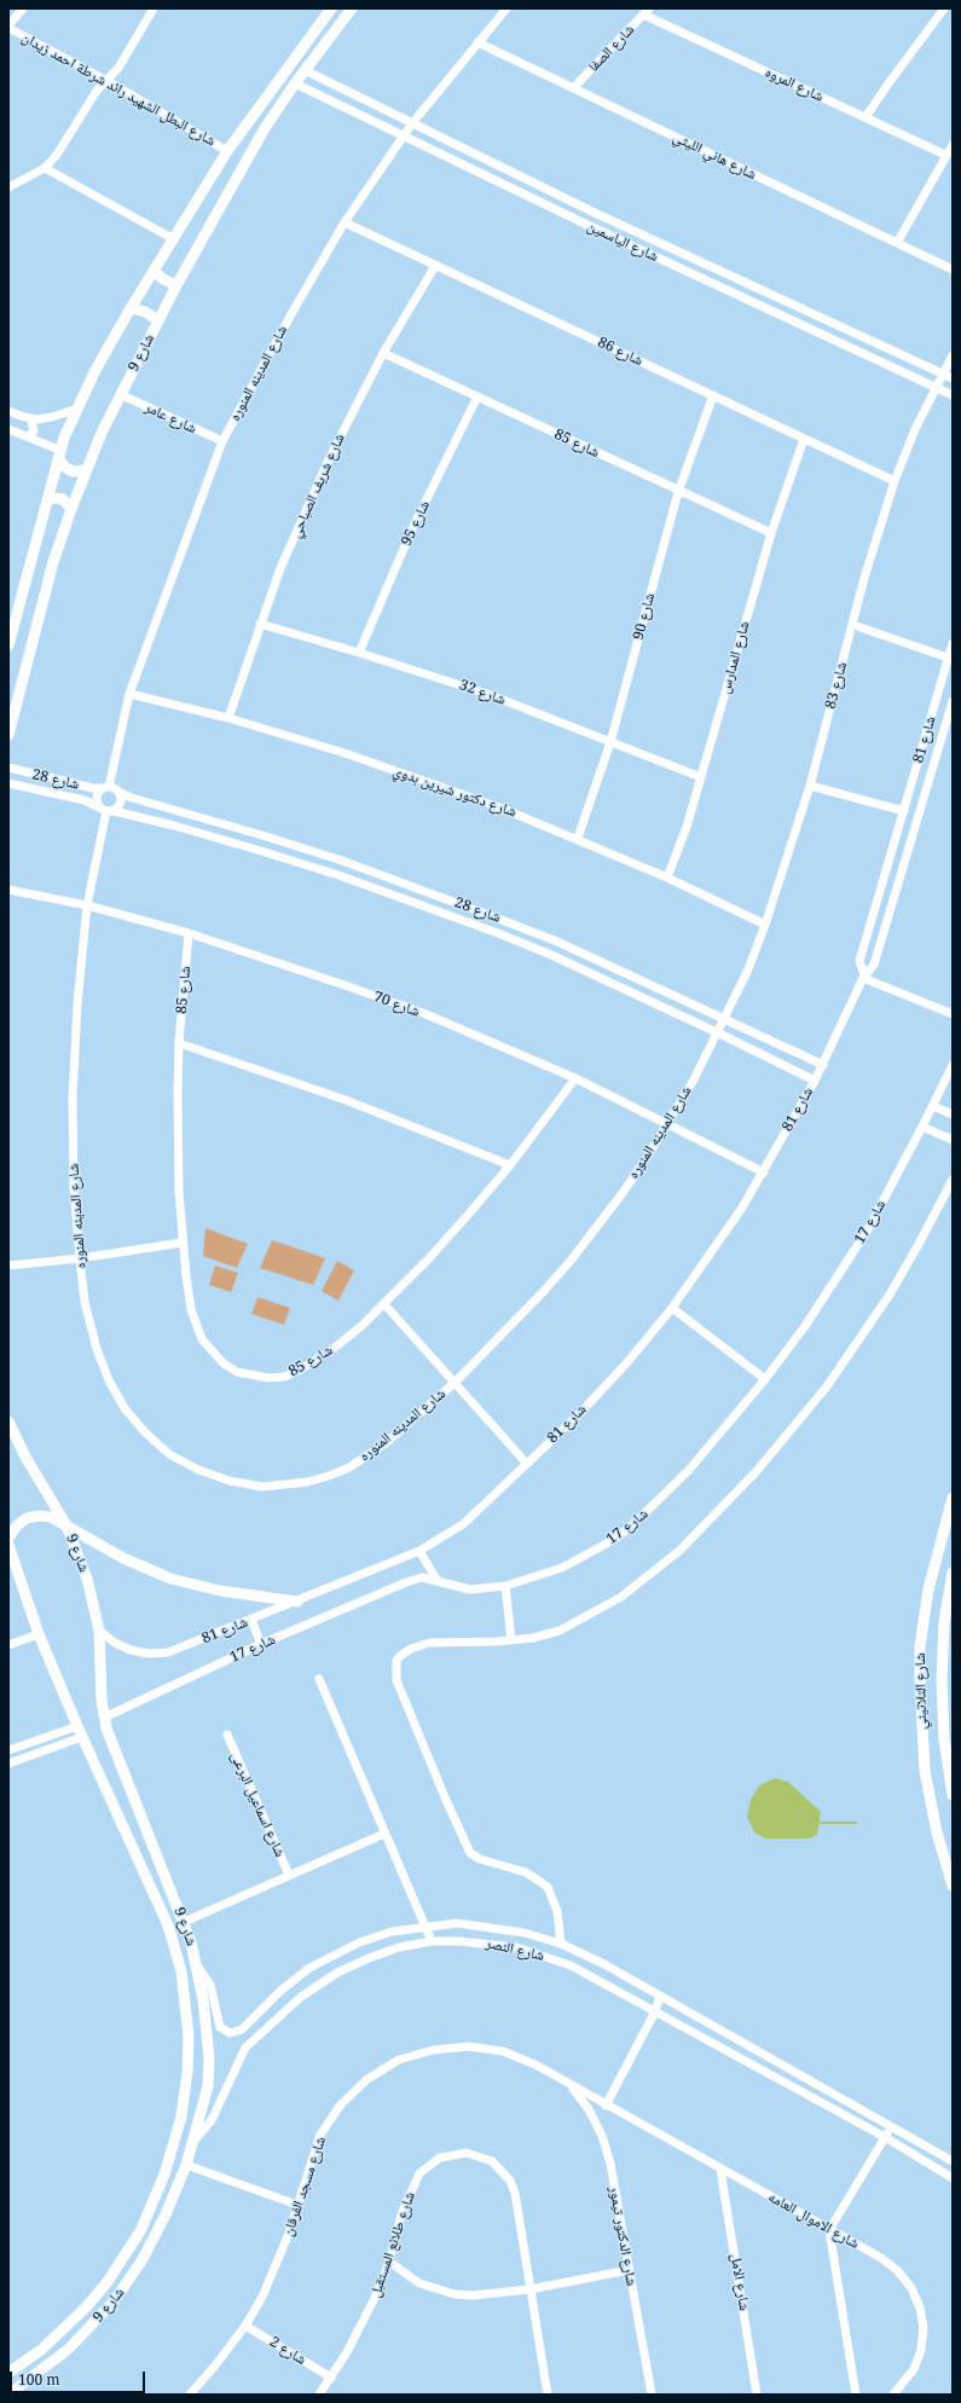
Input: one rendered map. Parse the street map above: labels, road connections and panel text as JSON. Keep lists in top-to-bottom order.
{
  "streets": {
    "main road": ["شارع 9", "شارع التلاتيني"],
    "street": [
      "شارع الصفا",
      "شارع المروه",
      "شارع البطل الشهيد رائد شرطة احمد زيدان",
      "شارع هاني الليثي",
      "شارع الياسمين",
      "شارع 86",
      "شارع المدينه المنوره",
      "شارع عامر",
      "شارع 85",
      "شارع شريف الصباحي",
      "شارع 95",
      "شارع 90",
      "شارع المدارس",
      "شارع 83",
      "شارع 32",
      "شارع 81",
      "شارع 28",
      "شارع دكتور شيرين بدوي",
      "شارع 70",
      "شارع 17",
      "شارع اسماعيل البرعى",
      "شارع النصر",
      "شارع مسجد الفرقان",
      "شارع الاموال العامه",
      "شارع الدكتور تيمور",
      "شارع طلائع المستقبل",
      "شارع الامل",
      "شارع 2"
    ]
  },
  "crossings": [
    ["شارع الصفا", "شارع المروه"],
    ["شارع الصفا", "شارع هاني الليثي"],
    ["شارع هاني الليثي", "شارع المدينه المنوره"],
    ["شارع الياسمين", "شارع 9"],
    ["شارع الياسمين", "شارع المدينه المنوره"],
    ["شارع الياسمين", "شارع 83"],
    ["شارع 86", "شارع المدينه المنوره"],
    ["شارع 86", "شارع شريف الصباحي"],
    ["شارع 86", "شارع 90"],
    ["شارع 86", "شارع المدارس"],
    ["شارع 86", "شارع 83"],
    ["شارع 9", "شارع عامر"],
    ["شارع 9", "شارع 81"],
    ["شارع 9", "شارع 17"],
    ["شارع 9", "شارع النصر"],
    ["شارع المدينه المنوره", "شارع عامر"],
    ["شارع المدينه المنوره", "شارع 83"],
    ["شارع المدينه المنوره", "شارع 28"],
    ["شارع المدينه المنوره", "شارع دكتور شيرين بدوي"],
    ["شارع المدينه المنوره", "شارع 70"],
    ["شارع 85", "شارع شريف الصباحي"],
    ["شارع 85", "شارع 95"],
    ["شارع 85", "شارع 90"],
    ["شارع 85", "شارع المدارس"],
    ["شارع 85", "شارع 70"],
    ["شارع شريف الصباحي", "شارع 32"],
    ["شارع شريف الصباحي", "شارع دكتور شيرين بدوي"],
    ["شارع 95", "شارع 32"],
    ["شارع 90", "شارع 32"],
    ["شارع 90", "شارع دكتور شيرين بدوي"],
    ["شارع المدارس", "شارع 32"],
    ["شارع المدارس", "شارع دكتور شيرين بدوي"],
    ["شارع 83", "شارع 28"],
    ["شارع 83", "شارع دكتور شيرين بدوي"],
    ["شارع 81", "شارع 28"],
    ["شارع 81", "شارع 70"],
    ["شارع مسجد الفرقان", "شارع الاموال العامه"],
    ["شارع مسجد الفرقان", "شارع الدكتور تيمور"],
    ["شارع مسجد الفرقان", "شارع 2"],
    ["شارع الاموال العامه", "شارع الامل"],
    ["شارع طلائع المستقبل", "شارع 2"]
  ],
  "scale_bar": "100 m"
}
